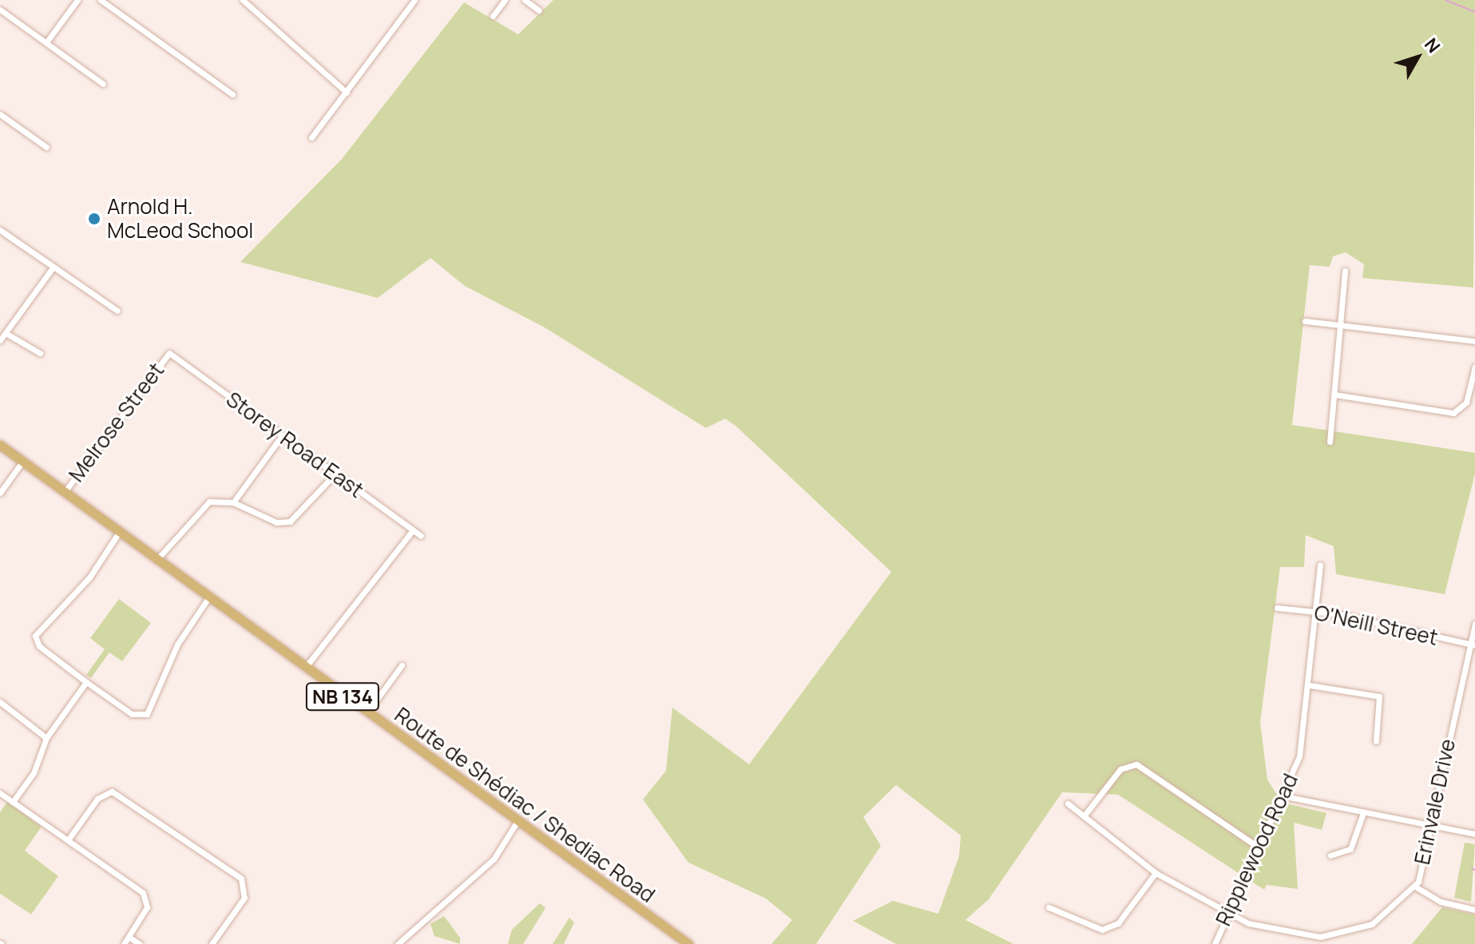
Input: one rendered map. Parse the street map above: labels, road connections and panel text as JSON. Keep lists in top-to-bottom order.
{
  "streets": {
    "main road": ["NB 134", "Route de Shédiac / Shediac Road"],
    "street": [
      "Melrose Street",
      "Storey Road East",
      "O'Neill Street",
      "Erinvale Drive",
      "Ripplewood Road"
    ]
  },
  "crossings": [
    ["Melrose Street", "Storey Road East"],
    ["Melrose Street", "Route de Shédiac / Shediac Road"],
    ["O'Neill Street", "Erinvale Drive"],
    ["O'Neill Street", "Ripplewood Road"],
    ["Erinvale Drive", "Ripplewood Road"]
  ],
  "places": ["Arnold H. McLeod School"],
  "north": "top right"
}
